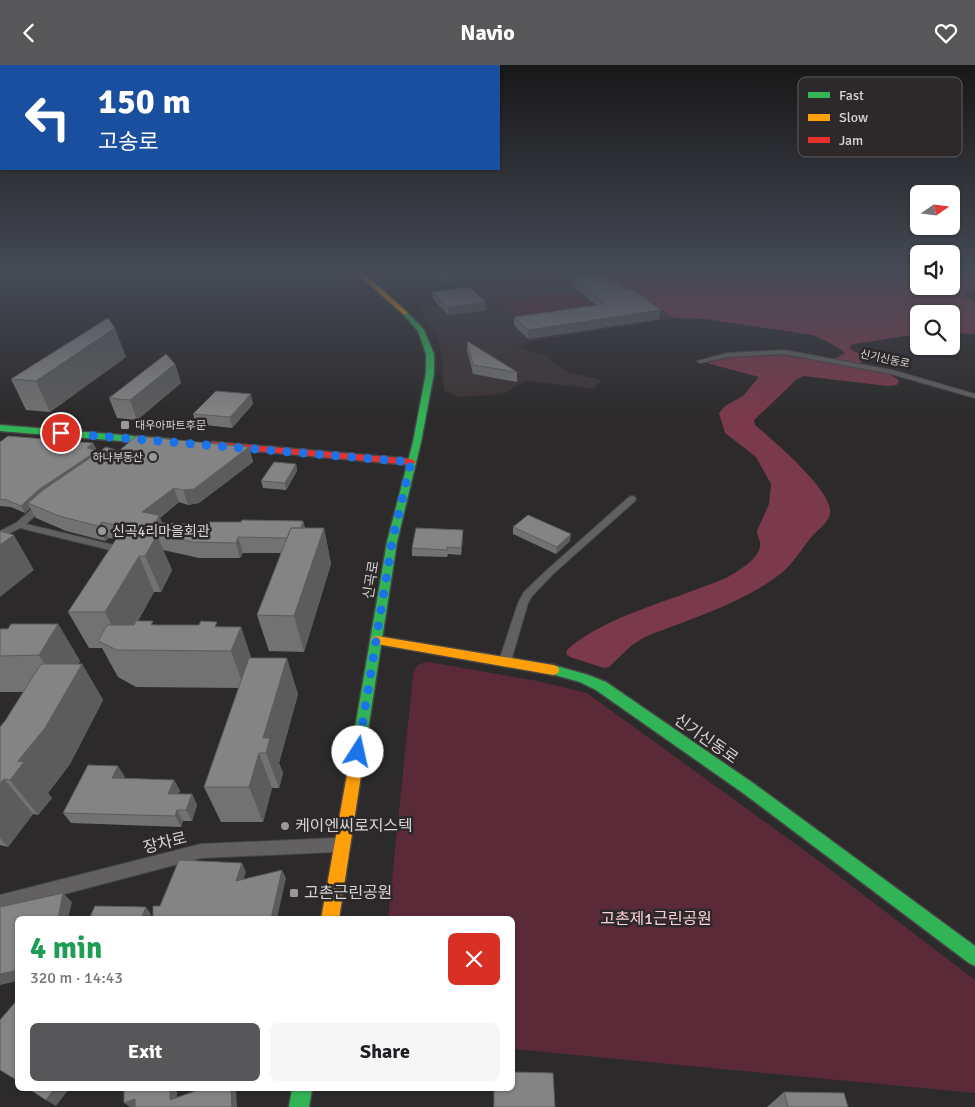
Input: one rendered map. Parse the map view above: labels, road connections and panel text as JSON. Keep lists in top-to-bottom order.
{
  "streets": {
    "street": ["신기신동로", "신곡로"],
    "lane": ["장차로"]
  },
  "crossings": [
    ["신기신동로", "신곡로"],
    ["신곡로", "장차로"]
  ],
  "parks": ["고촌제1근린공원"],
  "places": {
    "transit": ["대우아파트후문", "고촌근린공원"],
    "other": ["하나부동산", "신곡4리마을회관", "케이엔씨로지스텍"]
  },
  "legend": ["Fast", "Slow", "Jam"],
  "north": "right",
  "page": {
    "header": "Navio",
    "turn": ["150 m", "고송로"],
    "heading": ["4 min", "320 m · 14:43"],
    "buttons": ["Exit", "Share"]
  }
}
